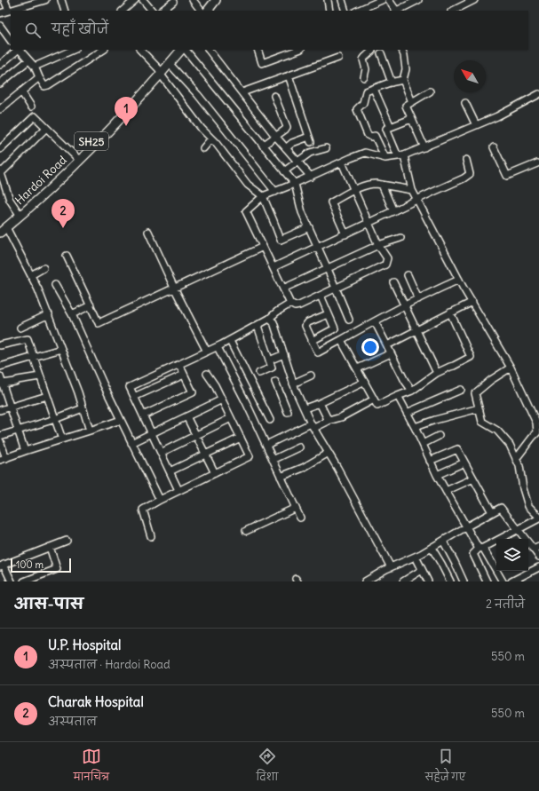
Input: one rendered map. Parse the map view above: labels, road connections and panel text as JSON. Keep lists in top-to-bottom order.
{
  "streets": {
    "main road": ["SH25", "Hardoi Road"]
  },
  "scale_bar": "100 m",
  "north": "top left",
  "page": {
    "search": "यहाँ खोजें",
    "pins": ["1", "2"],
    "scale": "100 m",
    "heading": ["आस-पास", "2 नतीजे"],
    "list": [
      {
        "mark": "1",
        "name": "U.P. Hospital",
        "note": "अस्पताल · Hardoi Road",
        "value": "550 m"
      },
      {
        "mark": "2",
        "name": "Charak Hospital",
        "note": "अस्पताल",
        "value": "550 m"
      }
    ],
    "nav": ["मानचित्र", "दिशा", "सहेजे गए"]
  }
}
